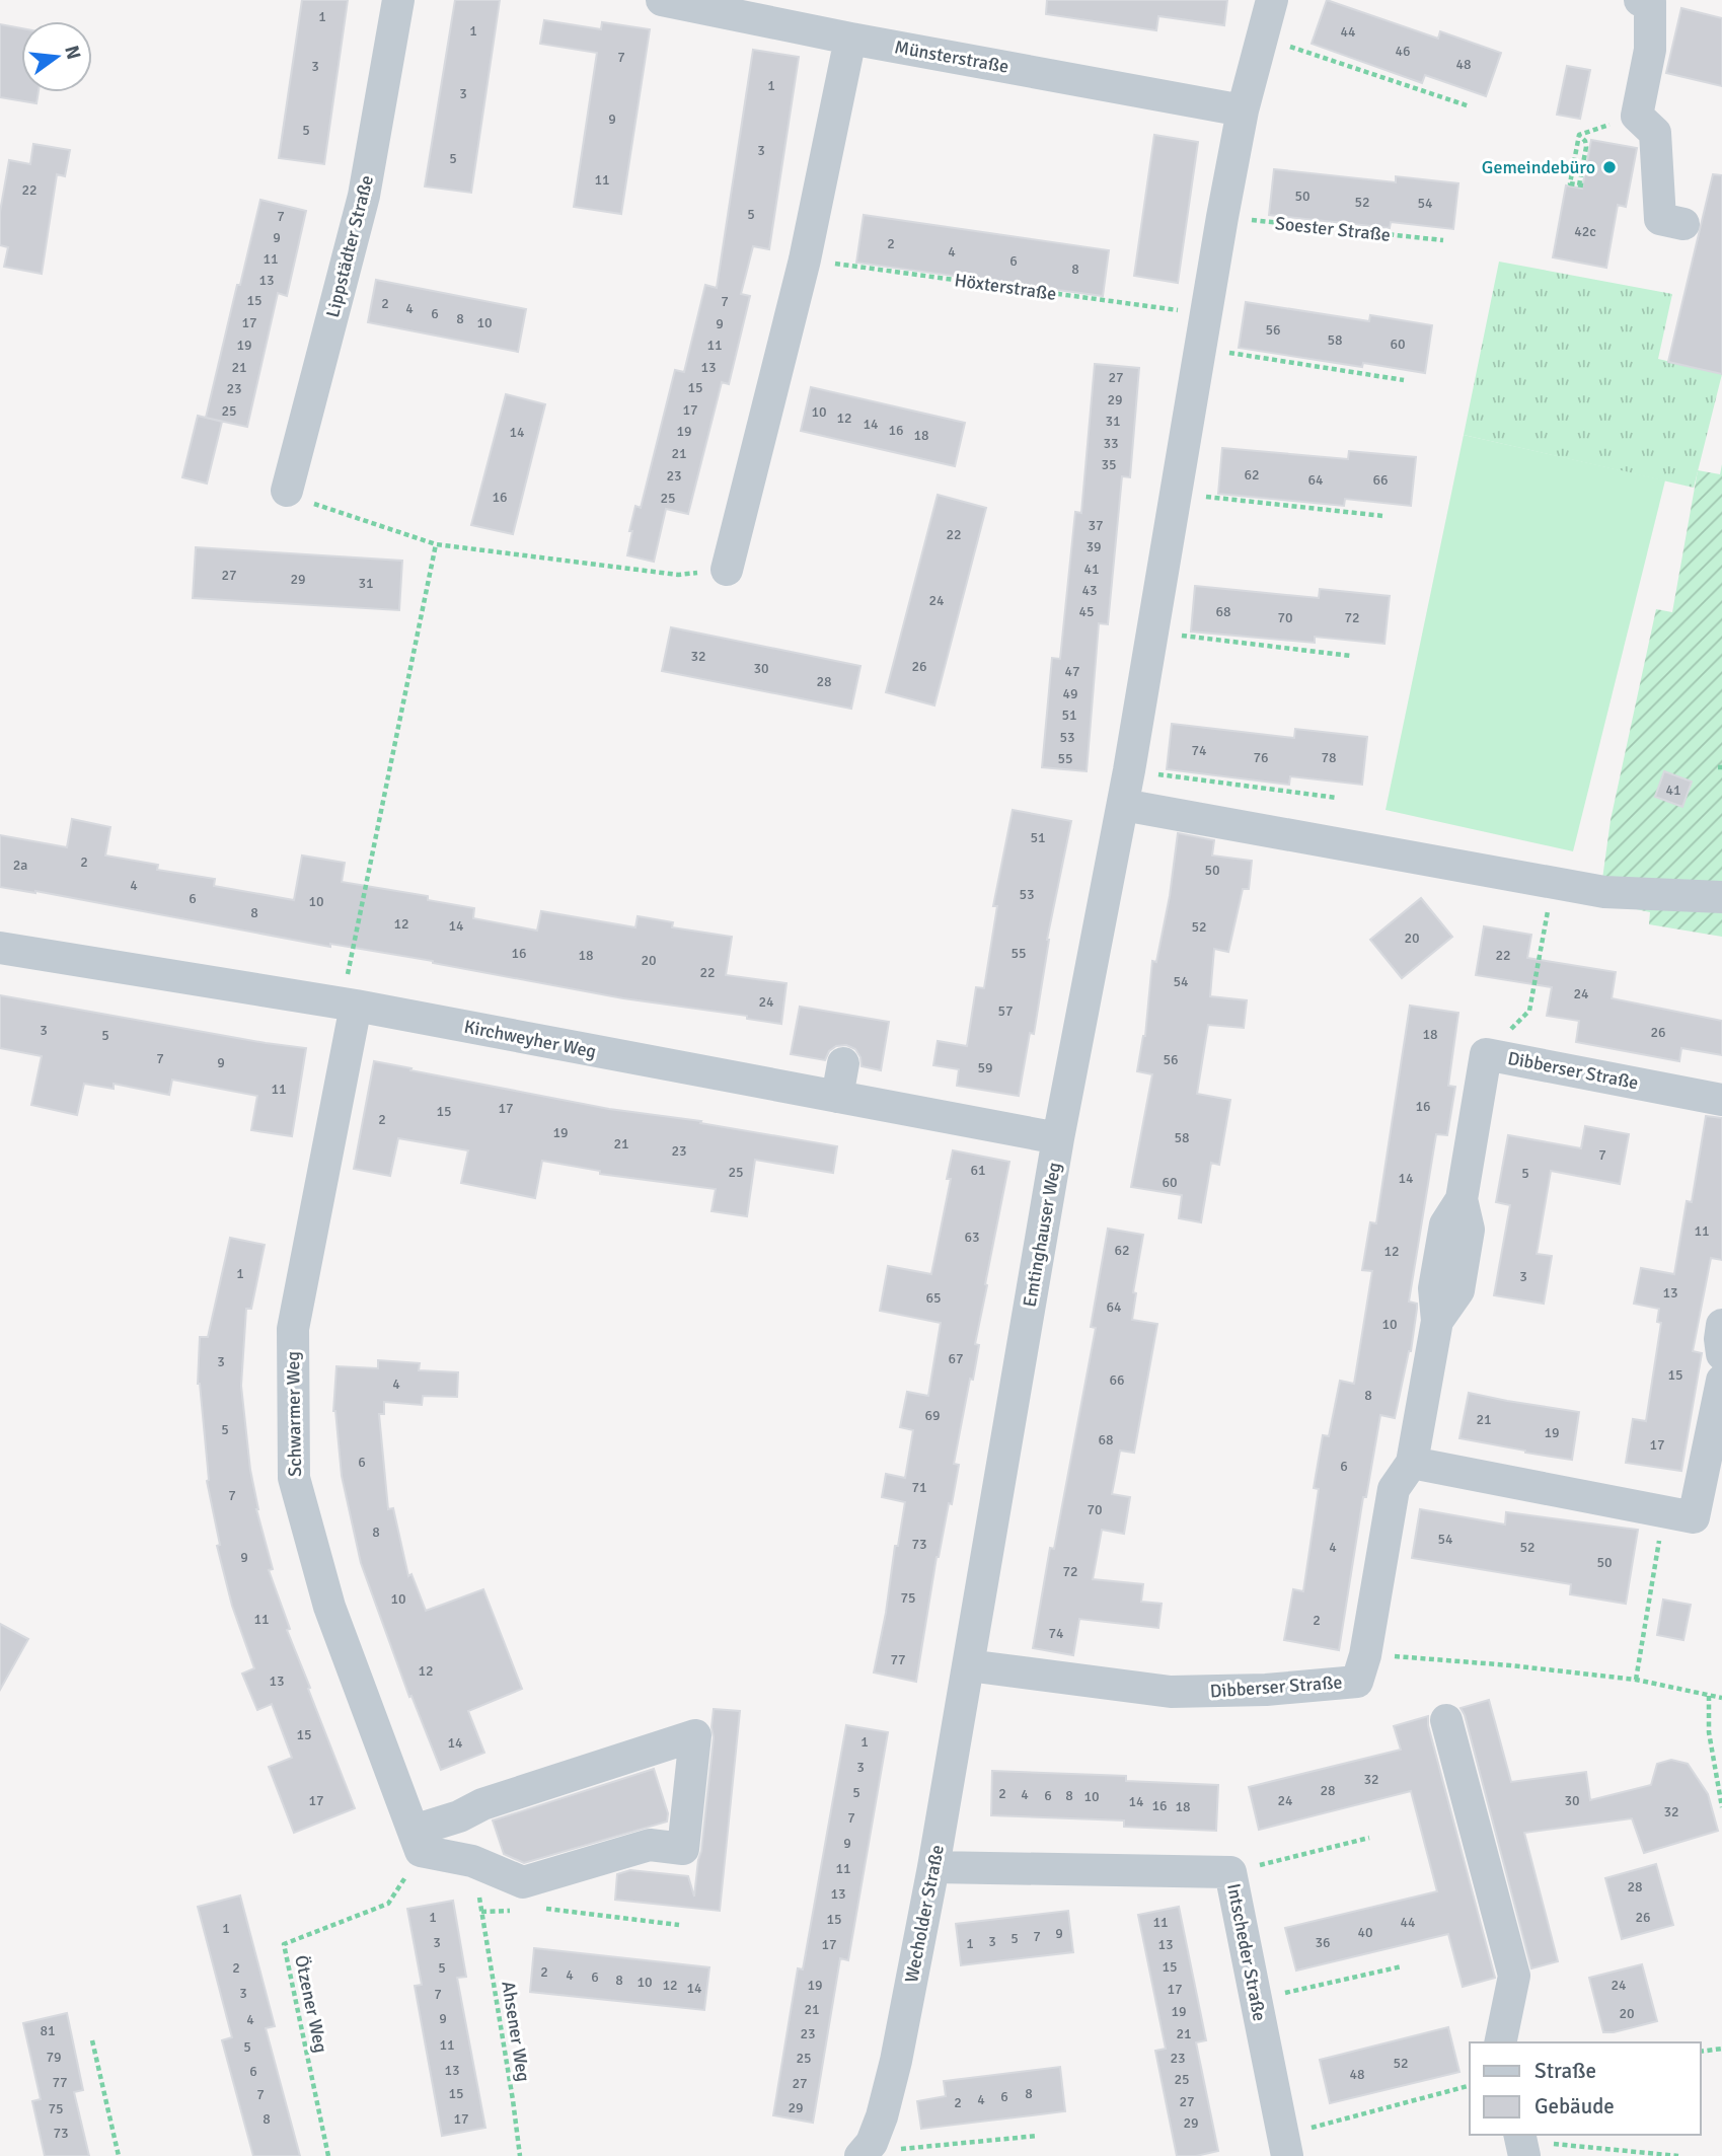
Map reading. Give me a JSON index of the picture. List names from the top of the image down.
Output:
{
  "streets": {
    "street": [
      "Münsterstraße",
      "Lippstädter Straße",
      "Kirchweyher Weg",
      "Dibberser Straße",
      "Emtinghauser Weg",
      "Schwarmer Weg",
      "Wecholder Straße",
      "Intscheder Straße"
    ],
    "path": [
      "Soester Straße",
      "Höxterstraße",
      "Ötzener Weg",
      "Ahsener Weg"
    ]
  },
  "crossings": [
    ["Kirchweyher Weg", "Emtinghauser Weg"],
    ["Kirchweyher Weg", "Schwarmer Weg"],
    ["Dibberser Straße", "Emtinghauser Weg"],
    ["Dibberser Straße", "Wecholder Straße"],
    ["Emtinghauser Weg", "Wecholder Straße"],
    ["Schwarmer Weg", "Ötzener Weg"],
    ["Wecholder Straße", "Intscheder Straße"]
  ],
  "places": ["Gemeindebüro"],
  "house_numbers": [
    "1",
    "1",
    "44",
    "46",
    "7",
    "48",
    "3",
    "1",
    "3",
    "9",
    "5",
    "3",
    "5",
    "11",
    "22",
    "50",
    "52",
    "54",
    "5",
    "7",
    "42c",
    "9",
    "2",
    "4",
    "11",
    "6",
    "8",
    "13",
    "15",
    "7",
    "2",
    "4",
    "6",
    "8",
    "17",
    "10",
    "9",
    "56",
    "58",
    "60",
    "19",
    "11",
    "21",
    "13",
    "27",
    "15",
    "23",
    "29",
    "17",
    "25",
    "10",
    "12",
    "31",
    "14",
    "16",
    "19",
    "14",
    "18",
    "33",
    "21",
    "35",
    "62",
    "23",
    "64",
    "66",
    "16",
    "25",
    "37",
    "22",
    "39",
    "41",
    "27",
    "29",
    "31",
    "43",
    "24",
    "45",
    "68",
    "70",
    "72",
    "32",
    "26",
    "30",
    "47",
    "28",
    "49",
    "51",
    "53",
    "74",
    "76",
    "78",
    "55",
    "41",
    "51",
    "2",
    "2a",
    "50",
    "4",
    "53",
    "6",
    "10",
    "8",
    "12",
    "14",
    "52",
    "20",
    "16",
    "55",
    "18",
    "22",
    "20",
    "22",
    "54",
    "24",
    "24",
    "57",
    "3",
    "26",
    "18",
    "5",
    "7",
    "56",
    "9",
    "59",
    "11",
    "16",
    "17",
    "15",
    "2",
    "19",
    "58",
    "21",
    "23",
    "7",
    "61",
    "25",
    "5",
    "14",
    "60",
    "11",
    "63",
    "62",
    "12",
    "1",
    "3",
    "13",
    "65",
    "64",
    "10",
    "67",
    "3",
    "15",
    "66",
    "4",
    "8",
    "69",
    "21",
    "5",
    "19",
    "68",
    "17",
    "6",
    "6",
    "71",
    "7",
    "70",
    "8",
    "54",
    "73",
    "4",
    "52",
    "9",
    "50",
    "72",
    "75",
    "10",
    "11",
    "2",
    "74",
    "77",
    "12",
    "13",
    "15",
    "1",
    "14",
    "3",
    "32",
    "28",
    "5",
    "2",
    "4",
    "6",
    "8",
    "10",
    "17",
    "24",
    "30",
    "14",
    "16",
    "18",
    "32",
    "7",
    "9",
    "11",
    "28",
    "13",
    "1",
    "26",
    "15",
    "11",
    "44",
    "1",
    "40",
    "9",
    "7",
    "5",
    "3",
    "3",
    "36",
    "1",
    "17",
    "13",
    "15",
    "2",
    "5",
    "2",
    "4",
    "6",
    "8",
    "10",
    "12",
    "19",
    "24",
    "14",
    "17",
    "3",
    "7",
    "21",
    "19",
    "20",
    "9",
    "4",
    "81",
    "23",
    "21",
    "11",
    "5",
    "79",
    "25",
    "23",
    "52",
    "13",
    "6",
    "48",
    "25",
    "77",
    "27",
    "15",
    "8",
    "7",
    "6",
    "4",
    "27",
    "2",
    "29",
    "75",
    "8",
    "17",
    "29",
    "73"
  ],
  "legend": ["Straße", "Gebäude"],
  "north": "right"
}
